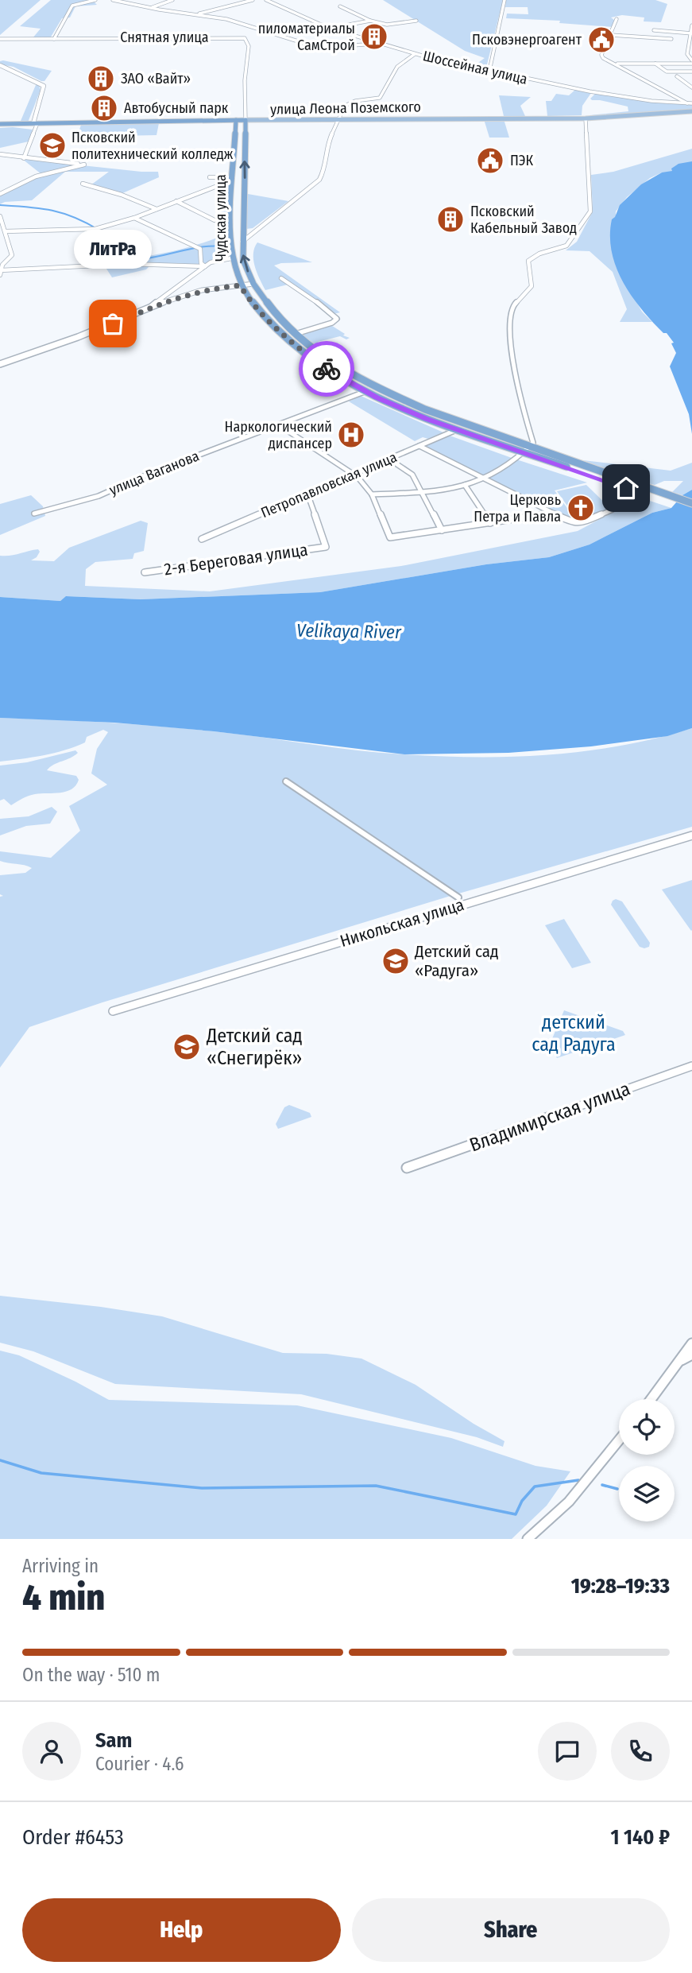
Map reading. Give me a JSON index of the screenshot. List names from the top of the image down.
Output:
{
  "streets": {
    "highway": ["улица Леона Поземского", "Чудская улица"],
    "street": [
      "Снятная улица",
      "Шоссейная улица",
      "улица Ваганова",
      "Петропавловская улица",
      "2-я Береговая улица",
      "Никольская улица",
      "Владимирская улица"
    ]
  },
  "crossings": [
    ["Снятная улица", "улица Леона Поземского"],
    ["Снятная улица", "Чудская улица"],
    ["улица Леона Поземского", "Чудская улица"],
    ["Чудская улица", "улица Ваганова"],
    ["Чудская улица", "Петропавловская улица"],
    ["Петропавловская улица", "2-я Береговая улица"]
  ],
  "water": ["Velikaya River"],
  "parks": ["детский сад Радуга"],
  "places": {
    "building": [
      "пиломатериалы СамСтрой",
      "ЗАО «Вайт»",
      "Автобусный парк",
      "Псковский Кабельный Завод"
    ],
    "public building": ["Псковэнергоагент", "ПЭК"],
    "school or university": ["Псковский политехнический колледж", "Детский сад «Радуга»", "Детский сад «Снегирёк»"],
    "other": ["ЛитРа"],
    "hospital": ["Наркологический диспансер"],
    "church": ["Церковь Петра и Павла"]
  },
  "page": {
    "bubble": "ЛитРа",
    "heading": ["4 min", "Arriving in", "19:28–19:33"],
    "panel": [
      "Sam",
      "Courier · 4.6",
      "Order #6453",
      "1 140 ₽"
    ],
    "bar": "On the way · 510 m",
    "buttons": ["Help", "Share"]
  }
}
